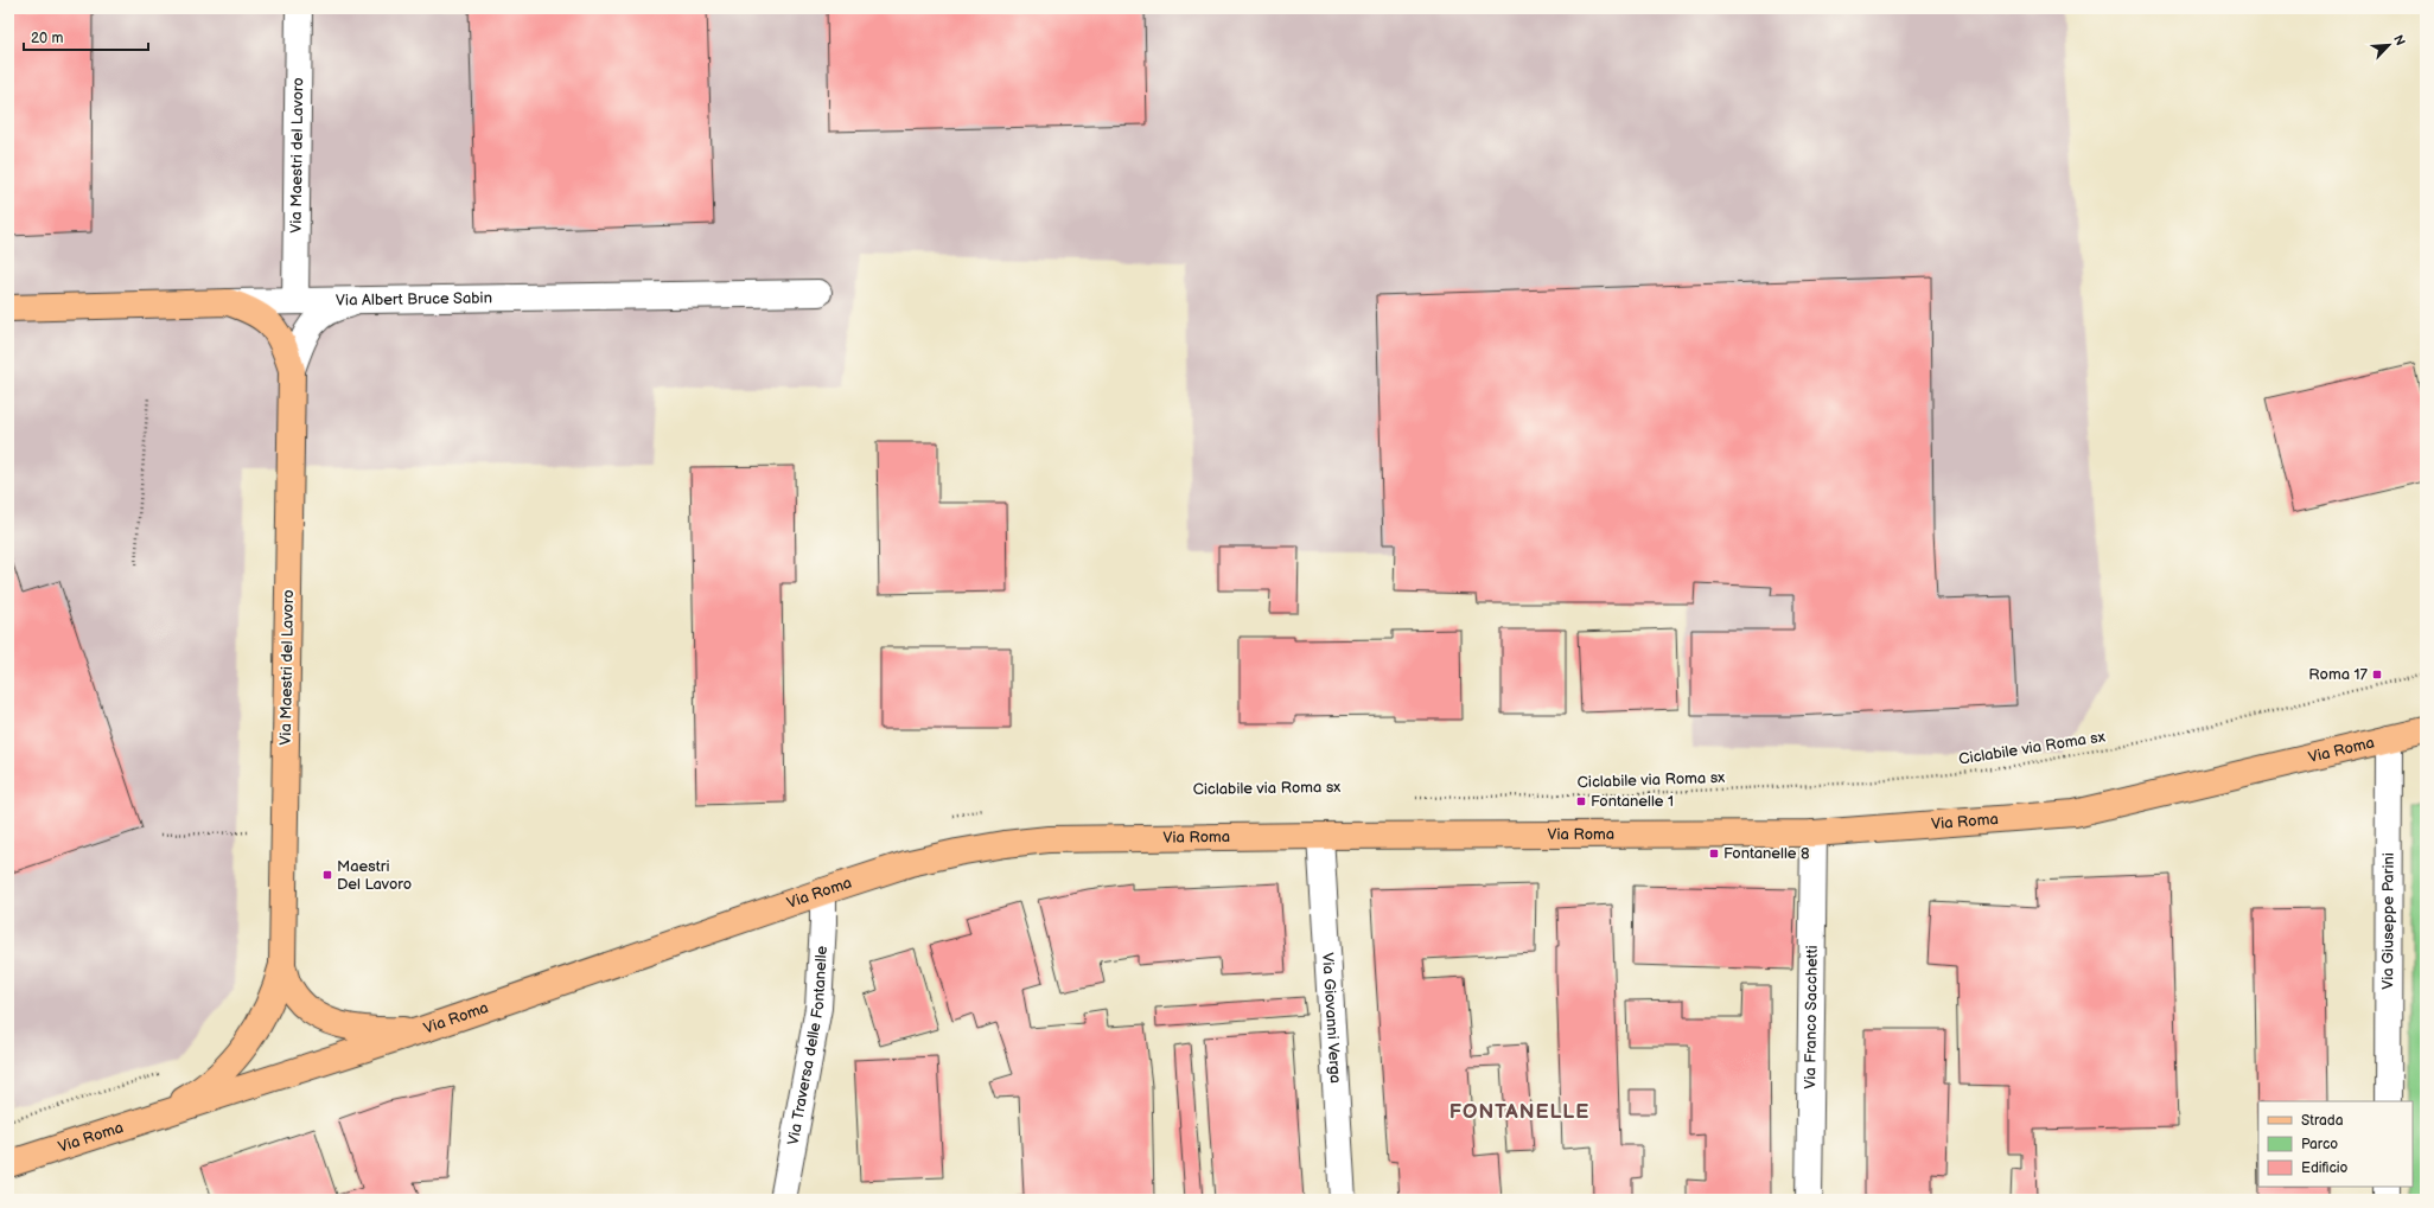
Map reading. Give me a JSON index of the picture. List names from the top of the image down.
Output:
{
  "streets": {
    "main road": ["Via Maestri del Lavoro", "Via Albert Bruce Sabin", "Via Roma"],
    "street": [
      "Via Giuseppe Parini",
      "Via Giovanni Verga",
      "Via Franco Sacchetti",
      "Via Traversa delle Fontanelle"
    ],
    "path": ["Ciclabile via Roma sx"]
  },
  "crossings": [
    ["Via Maestri del Lavoro", "Via Albert Bruce Sabin"],
    ["Via Maestri del Lavoro", "Via Roma"],
    ["Via Roma", "Via Giuseppe Parini"],
    ["Via Roma", "Via Giovanni Verga"],
    ["Via Roma", "Via Franco Sacchetti"],
    ["Via Roma", "Via Traversa delle Fontanelle"]
  ],
  "districts": ["FONTANELLE"],
  "places": {
    "transit": [
      "Roma 17",
      "Fontanelle 1",
      "Fontanelle 8",
      "Maestri Del Lavoro"
    ]
  },
  "legend": ["Strada", "Parco", "Edificio"],
  "scale_bar": "20 m",
  "north": "top right"
}
